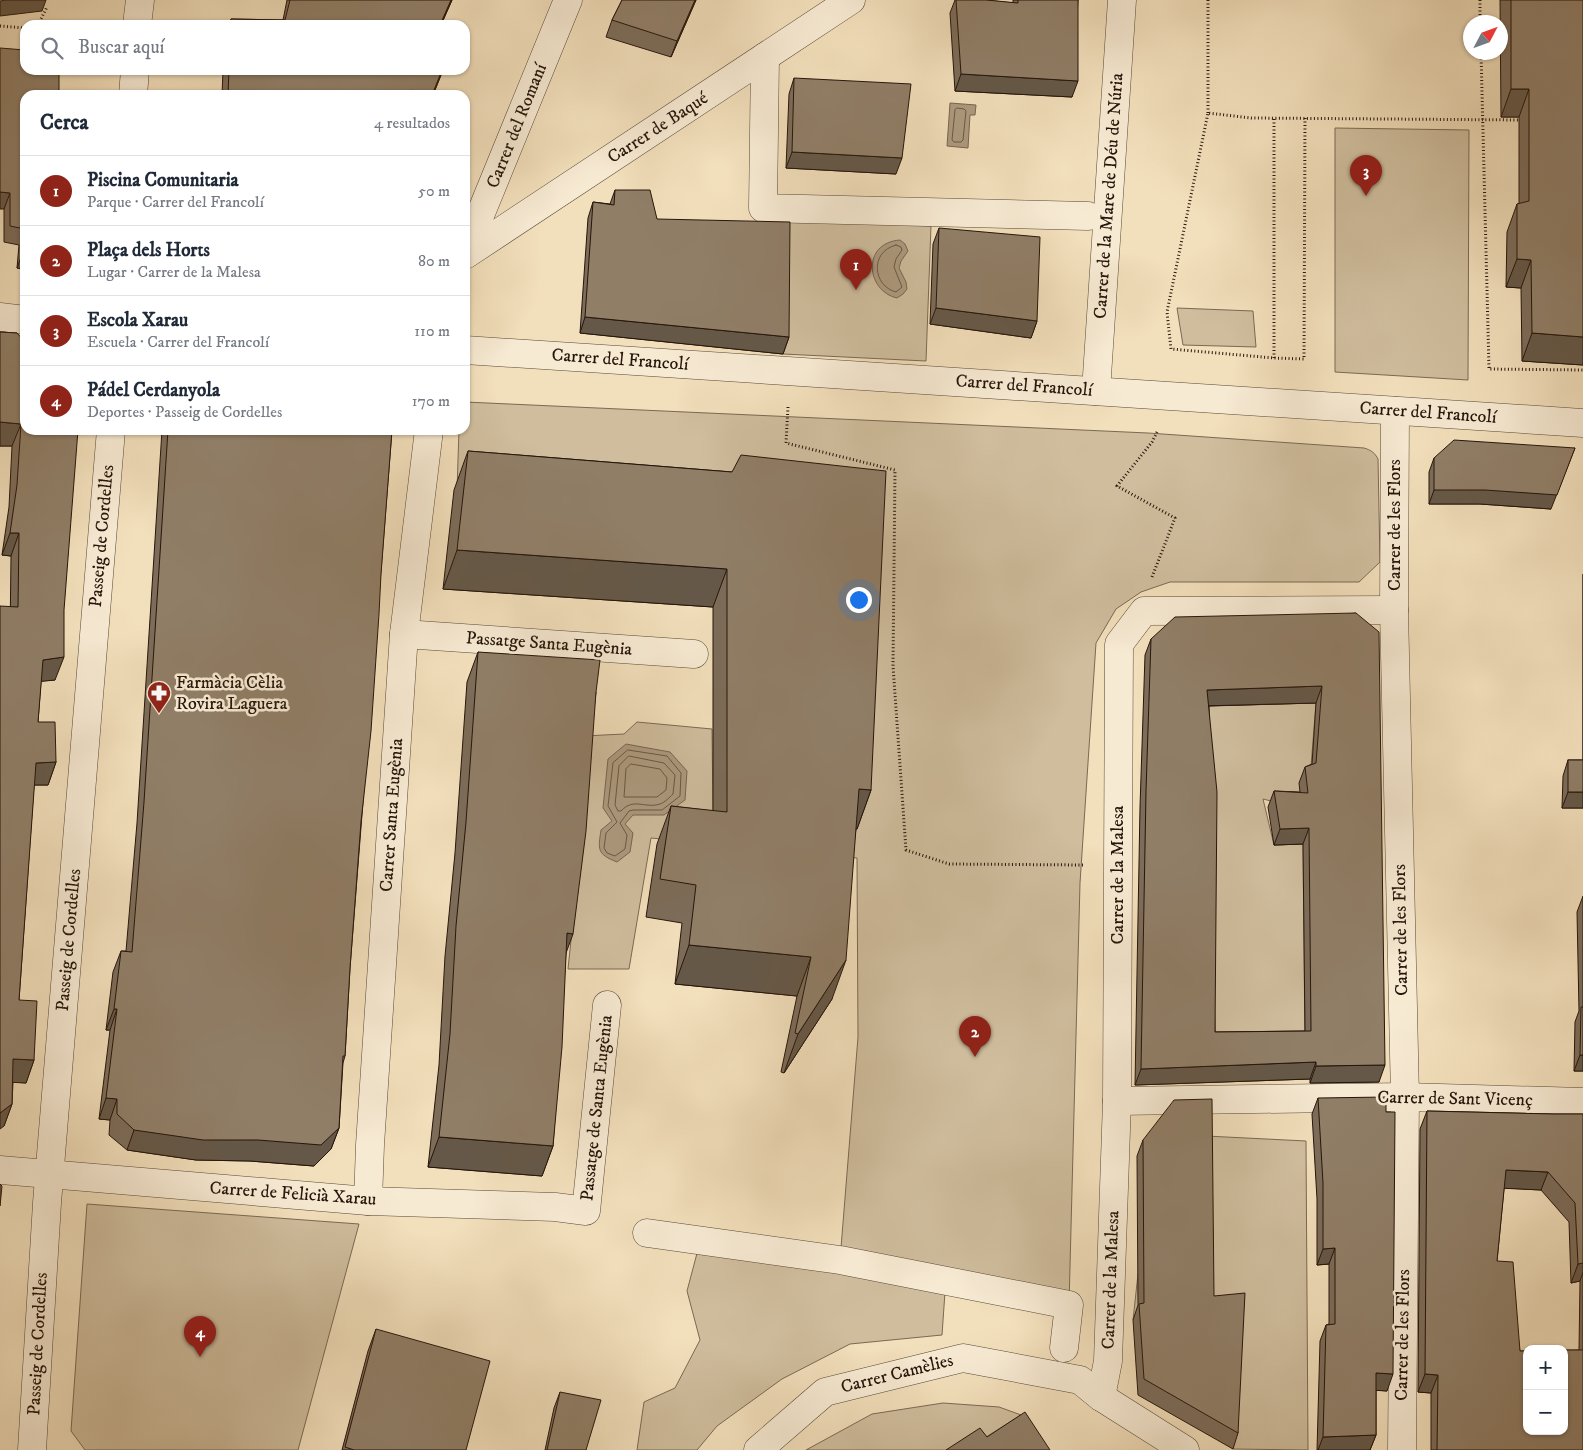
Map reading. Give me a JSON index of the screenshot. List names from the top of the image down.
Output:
{
  "streets": {
    "street": [
      "Carrer del Romaní",
      "Carrer de Baqué",
      "Carrer de la Mare de Déu de Núria",
      "Carrer del Francolí",
      "Carrer de les Flors",
      "Passeig de Cordelles",
      "Passatge Santa Eugènia",
      "Carrer Santa Eugènia",
      "Carrer de la Malesa",
      "Carrer de Sant Vicenç",
      "Passatge de Santa Eugènia",
      "Carrer de Felicià Xarau",
      "Carrer Camèlies"
    ]
  },
  "crossings": [
    ["Carrer de la Mare de Déu de Núria", "Carrer del Francolí"],
    ["Carrer del Francolí", "Carrer de les Flors"],
    ["Carrer de les Flors", "Carrer de la Malesa"],
    ["Carrer de les Flors", "Carrer de Sant Vicenç"],
    ["Passeig de Cordelles", "Carrer de Felicià Xarau"],
    ["Passatge Santa Eugènia", "Carrer Santa Eugènia"],
    ["Carrer Santa Eugènia", "Carrer de Felicià Xarau"],
    ["Carrer de la Malesa", "Carrer de Sant Vicenç"],
    ["Carrer de la Malesa", "Carrer Camèlies"],
    ["Passatge de Santa Eugènia", "Carrer de Felicià Xarau"]
  ],
  "places": {
    "pharmacy": ["Farmàcia Cèlia Rovira Laguera"]
  },
  "north": "top right",
  "page": {
    "search": "Buscar aquí",
    "heading": ["Cerca", "4 resultados"],
    "pins": [
      "3",
      "1",
      "2",
      "4"
    ],
    "list": [
      {
        "mark": "1",
        "name": "Piscina Comunitaria",
        "note": "Parque · Carrer del Francolí",
        "value": "50 m"
      },
      {
        "mark": "2",
        "name": "Plaça dels Horts",
        "note": "Lugar · Carrer de la Malesa",
        "value": "80 m"
      },
      {
        "mark": "3",
        "name": "Escola Xarau",
        "note": "Escuela · Carrer del Francolí",
        "value": "110 m"
      },
      {
        "mark": "4",
        "name": "Pádel Cerdanyola",
        "note": "Deportes · Passeig de Cordelles",
        "value": "170 m"
      }
    ],
    "map_buttons": ["+", "−"]
  }
}
